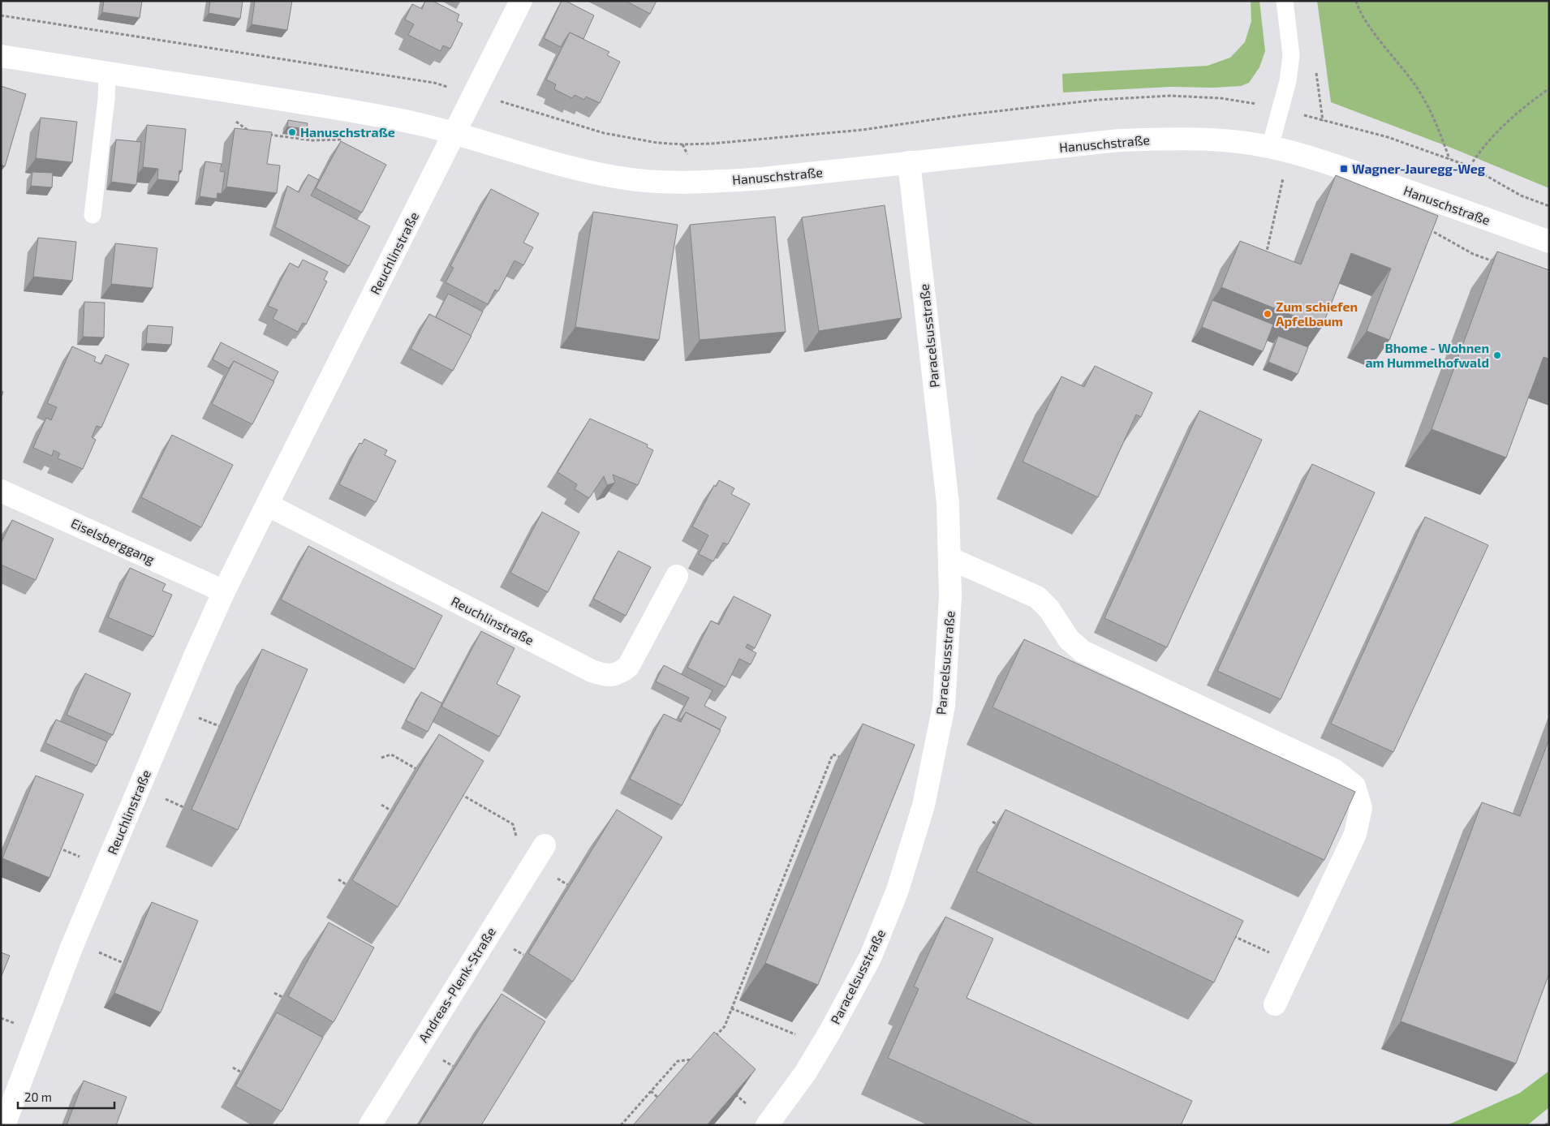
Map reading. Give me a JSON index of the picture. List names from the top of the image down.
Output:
{
  "streets": {
    "street": [
      "Hanuschstraße",
      "Reuchlinstraße",
      "Paracelsusstraße",
      "Eiselsberggang",
      "Andreas-Plenk-Straße"
    ]
  },
  "crossings": [
    ["Hanuschstraße", "Reuchlinstraße"],
    ["Hanuschstraße", "Paracelsusstraße"],
    ["Reuchlinstraße", "Eiselsberggang"]
  ],
  "places": {
    "other": ["Hanuschstraße", "Zum schiefen Apfelbaum", "Bhome - Wohnen am Hummelhofwald"],
    "transit": ["Wagner-Jauregg-Weg"]
  },
  "scale_bar": "20 m"
}
